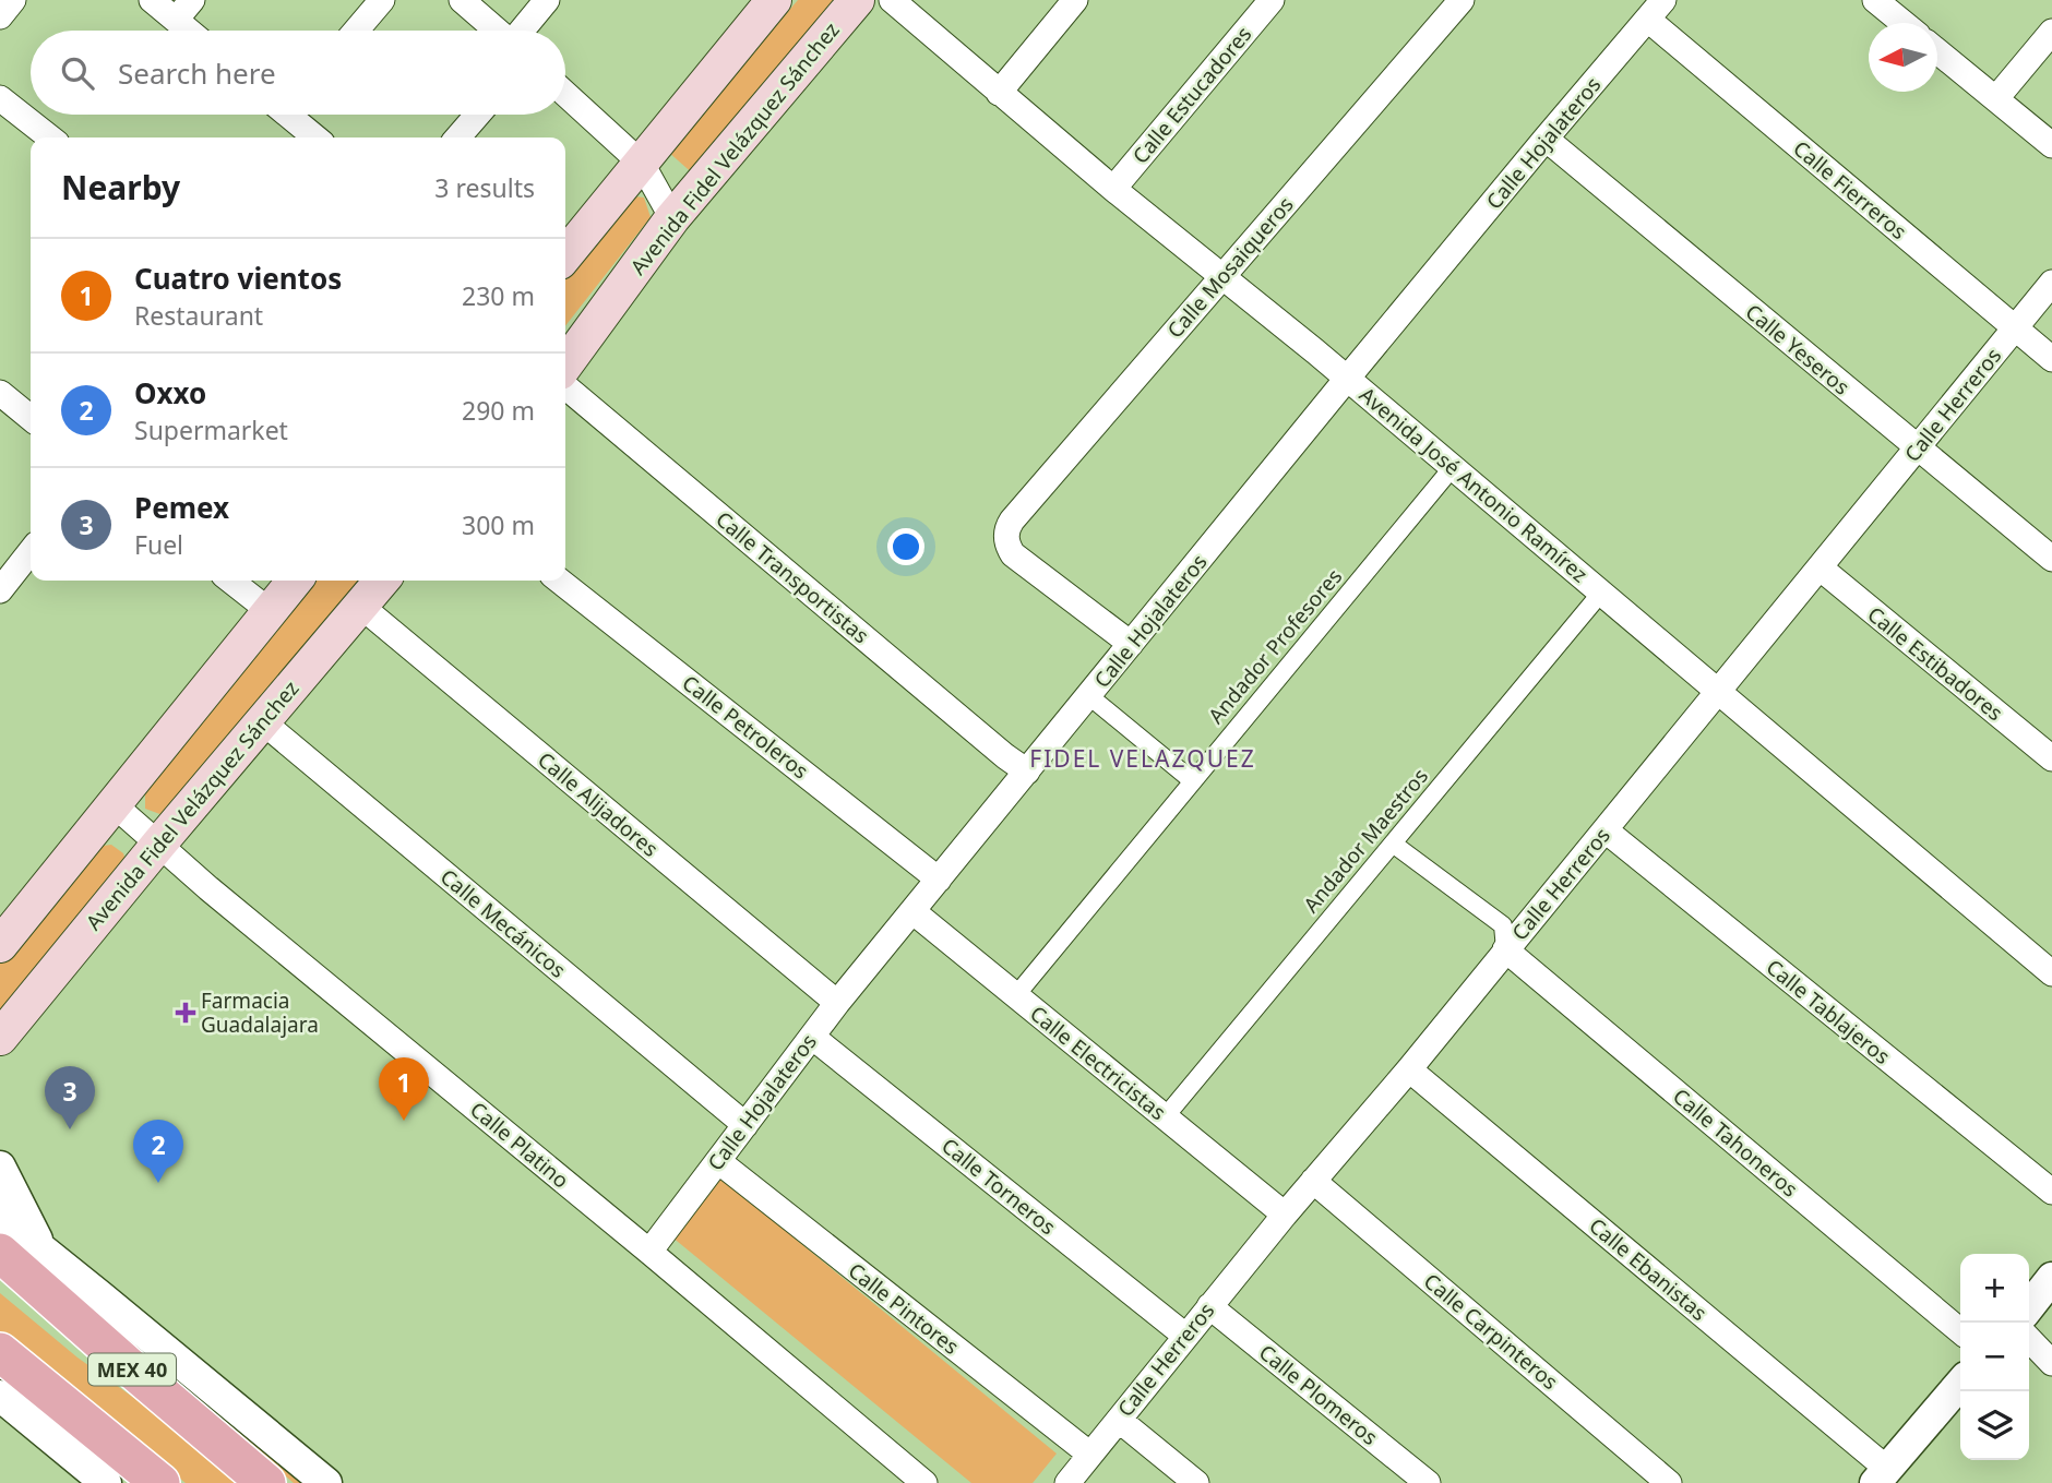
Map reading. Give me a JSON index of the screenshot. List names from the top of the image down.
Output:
{
  "streets": {
    "main road": ["Avenida Fidel Velázquez Sánchez", "MEX 40"],
    "street": [
      "Calle Estucadores",
      "Calle Hojalateros",
      "Calle Fierreros",
      "Calle Mosaiqueros",
      "Calle Yeseros",
      "Calle Herreros",
      "Avenida José Antonio Ramírez",
      "Calle Transportistas",
      "Andador Profesores",
      "Calle Estibadores",
      "Calle Petroleros",
      "Calle Alijadores",
      "Andador Maestros",
      "Calle Mecánicos",
      "Calle Tablajeros",
      "Calle Electricistas",
      "Calle Tahoneros",
      "Calle Platino",
      "Calle Torneros",
      "Calle Ebanistas",
      "Calle Pintores",
      "Calle Carpinteros",
      "Calle Plomeros"
    ]
  },
  "crossings": [
    ["Calle Estucadores", "Avenida José Antonio Ramírez"],
    ["Calle Hojalateros", "Calle Fierreros"],
    ["Calle Hojalateros", "Calle Mosaiqueros"],
    ["Calle Hojalateros", "Calle Yeseros"],
    ["Calle Hojalateros", "Avenida José Antonio Ramírez"],
    ["Calle Hojalateros", "Calle Transportistas"],
    ["Calle Hojalateros", "Calle Petroleros"],
    ["Calle Hojalateros", "Calle Alijadores"],
    ["Calle Hojalateros", "Calle Mecánicos"],
    ["Calle Hojalateros", "Calle Electricistas"],
    ["Calle Hojalateros", "Calle Platino"],
    ["Calle Hojalateros", "Calle Torneros"],
    ["Calle Hojalateros", "Calle Pintores"],
    ["Avenida Fidel Velázquez Sánchez", "Calle Alijadores"],
    ["Avenida Fidel Velázquez Sánchez", "Calle Mecánicos"],
    ["Avenida Fidel Velázquez Sánchez", "Calle Platino"],
    ["Calle Fierreros", "Calle Herreros"],
    ["Calle Mosaiqueros", "Avenida José Antonio Ramírez"],
    ["Calle Yeseros", "Calle Herreros"],
    ["Calle Herreros", "Avenida José Antonio Ramírez"],
    ["Calle Herreros", "Calle Estibadores"],
    ["Calle Herreros", "Calle Tablajeros"],
    ["Calle Herreros", "Calle Electricistas"],
    ["Calle Herreros", "Calle Tahoneros"],
    ["Calle Herreros", "Calle Torneros"],
    ["Calle Herreros", "Calle Ebanistas"],
    ["Calle Herreros", "Calle Pintores"],
    ["Calle Herreros", "Calle Carpinteros"],
    ["Calle Herreros", "Calle Plomeros"],
    ["Avenida José Antonio Ramírez", "Andador Profesores"],
    ["Avenida José Antonio Ramírez", "Andador Maestros"],
    ["Andador Profesores", "Calle Electricistas"],
    ["Andador Maestros", "Calle Electricistas"]
  ],
  "districts": ["FIDEL VELAZQUEZ"],
  "places": {
    "health": ["Farmacia Guadalajara"]
  },
  "north": "left",
  "page": {
    "search": "Search here",
    "heading": ["Nearby", "3 results"],
    "list": [
      {
        "mark": "1",
        "name": "Cuatro vientos",
        "note": "Restaurant",
        "value": "230 m"
      },
      {
        "mark": "2",
        "name": "Oxxo",
        "note": "Supermarket",
        "value": "290 m"
      },
      {
        "mark": "3",
        "name": "Pemex",
        "note": "Fuel",
        "value": "300 m"
      }
    ],
    "pins": ["1", "3", "2"],
    "map_buttons": ["+", "−"]
  }
}
